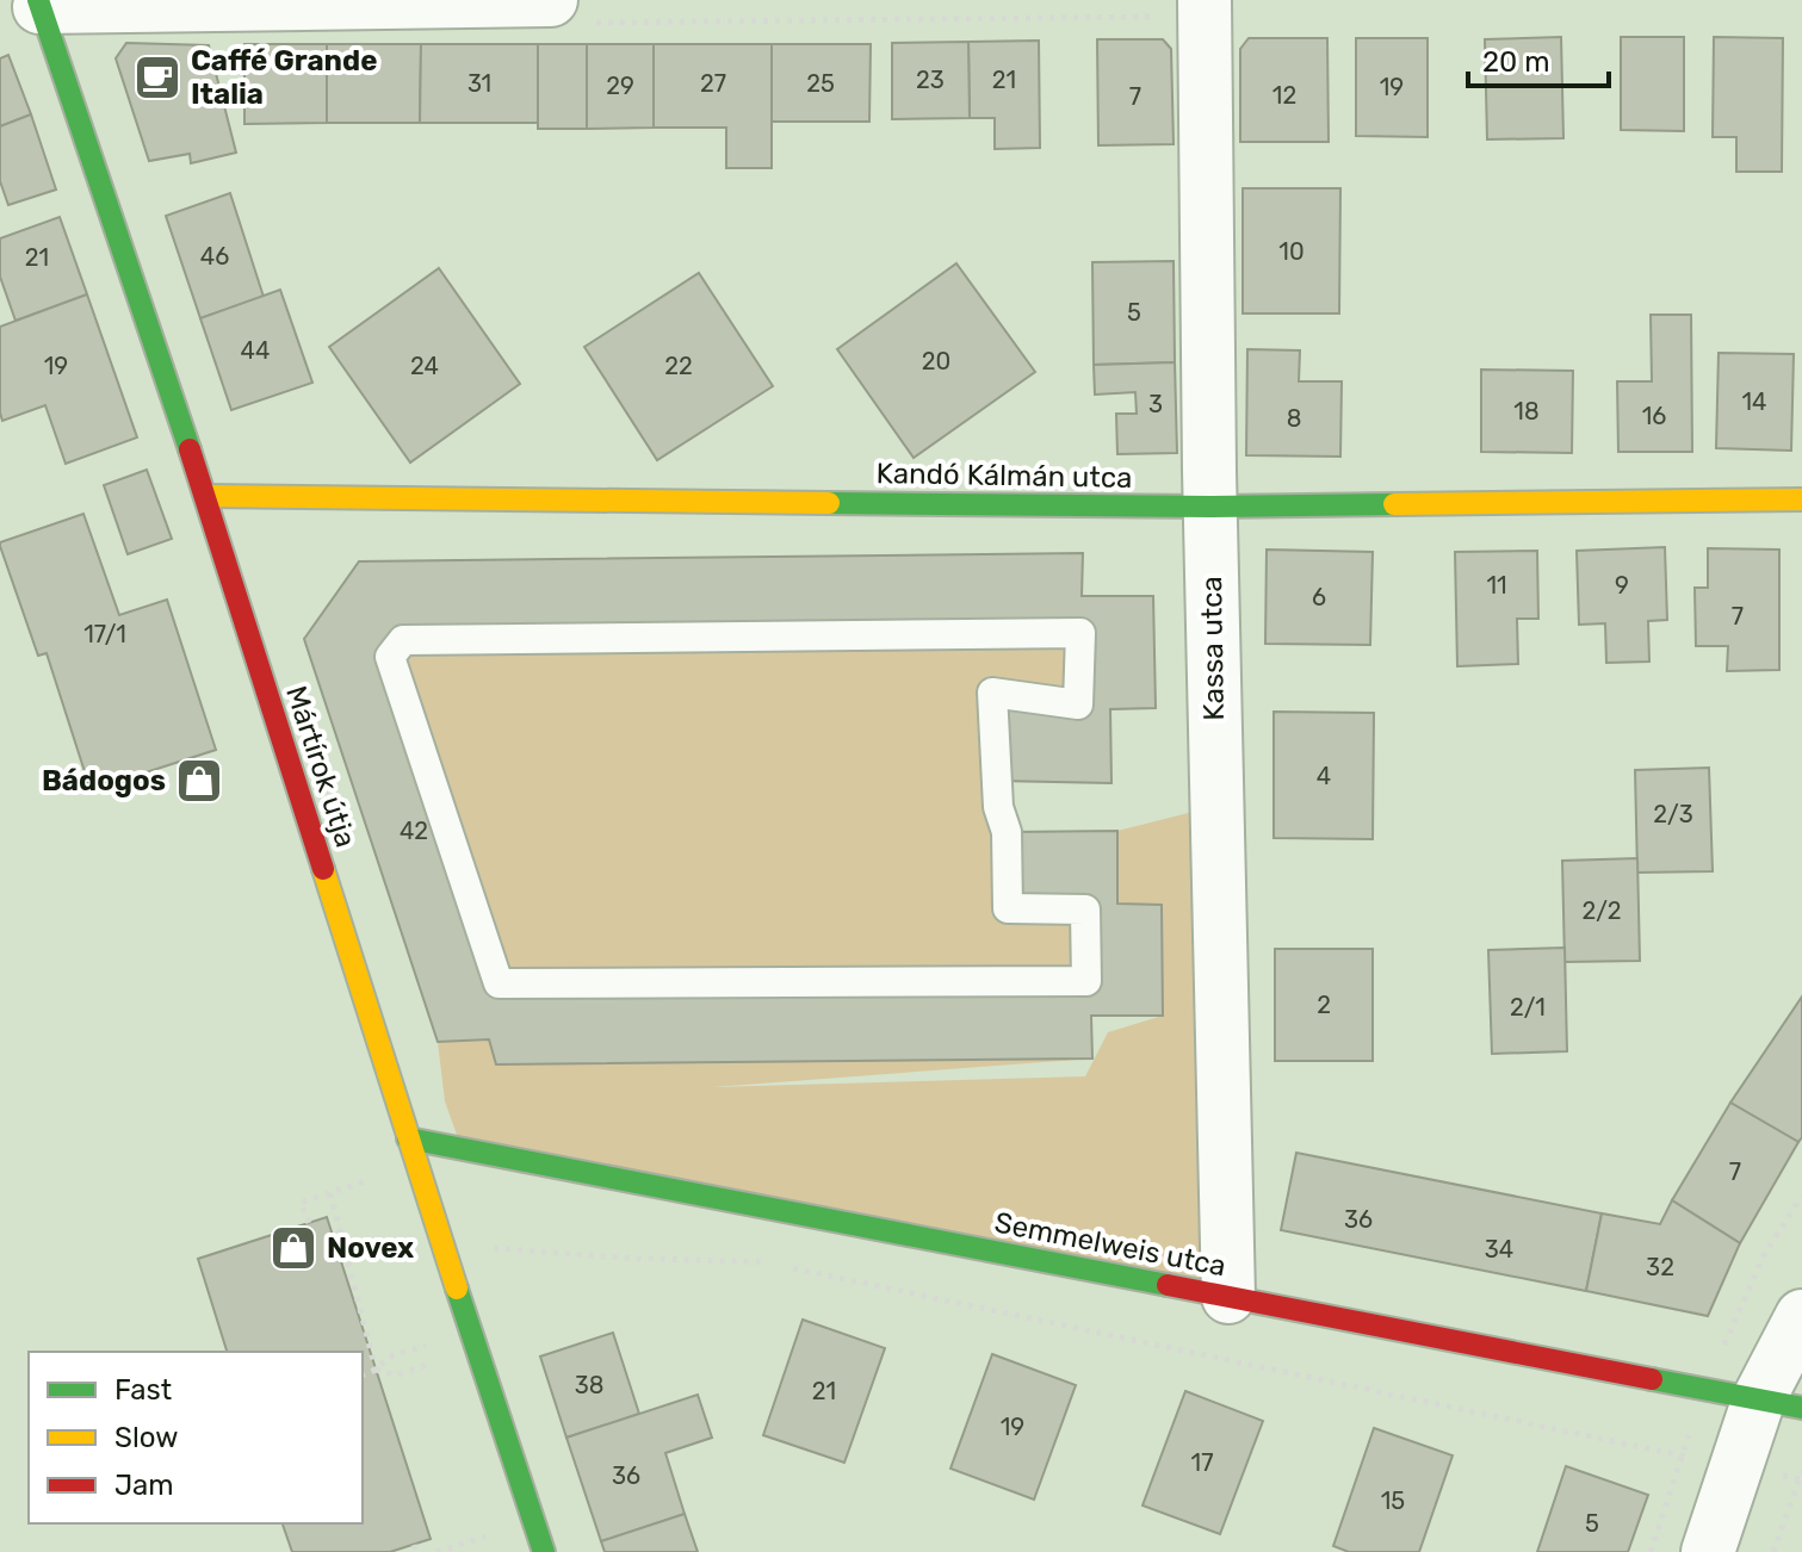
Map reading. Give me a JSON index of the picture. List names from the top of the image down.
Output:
{
  "streets": {
    "street": [
      "Kandó Kálmán utca",
      "Kassa utca",
      "Mártírok útja",
      "Semmelweis utca"
    ]
  },
  "crossings": [
    ["Kandó Kálmán utca", "Kassa utca"],
    ["Kandó Kálmán utca", "Mártírok útja"],
    ["Kassa utca", "Semmelweis utca"],
    ["Mártírok útja", "Semmelweis utca"]
  ],
  "places": {
    "cafe": ["Caffé Grande Italia"],
    "shop": ["Bádogos", "Novex"]
  },
  "house_numbers": [
    "23",
    "21",
    "31",
    "27",
    "25",
    "29",
    "19",
    "12",
    "7",
    "10",
    "46",
    "21",
    "5",
    "44",
    "20",
    "19",
    "24",
    "22",
    "14",
    "3",
    "18",
    "16",
    "8",
    "11",
    "9",
    "6",
    "7",
    "17/1",
    "4",
    "2/3",
    "42",
    "2/2",
    "2",
    "2/1",
    "7",
    "36",
    "34",
    "32",
    "38",
    "21",
    "19",
    "17",
    "36",
    "15",
    "5"
  ],
  "legend": ["Fast", "Slow", "Jam"],
  "scale_bar": "20 m"
}
